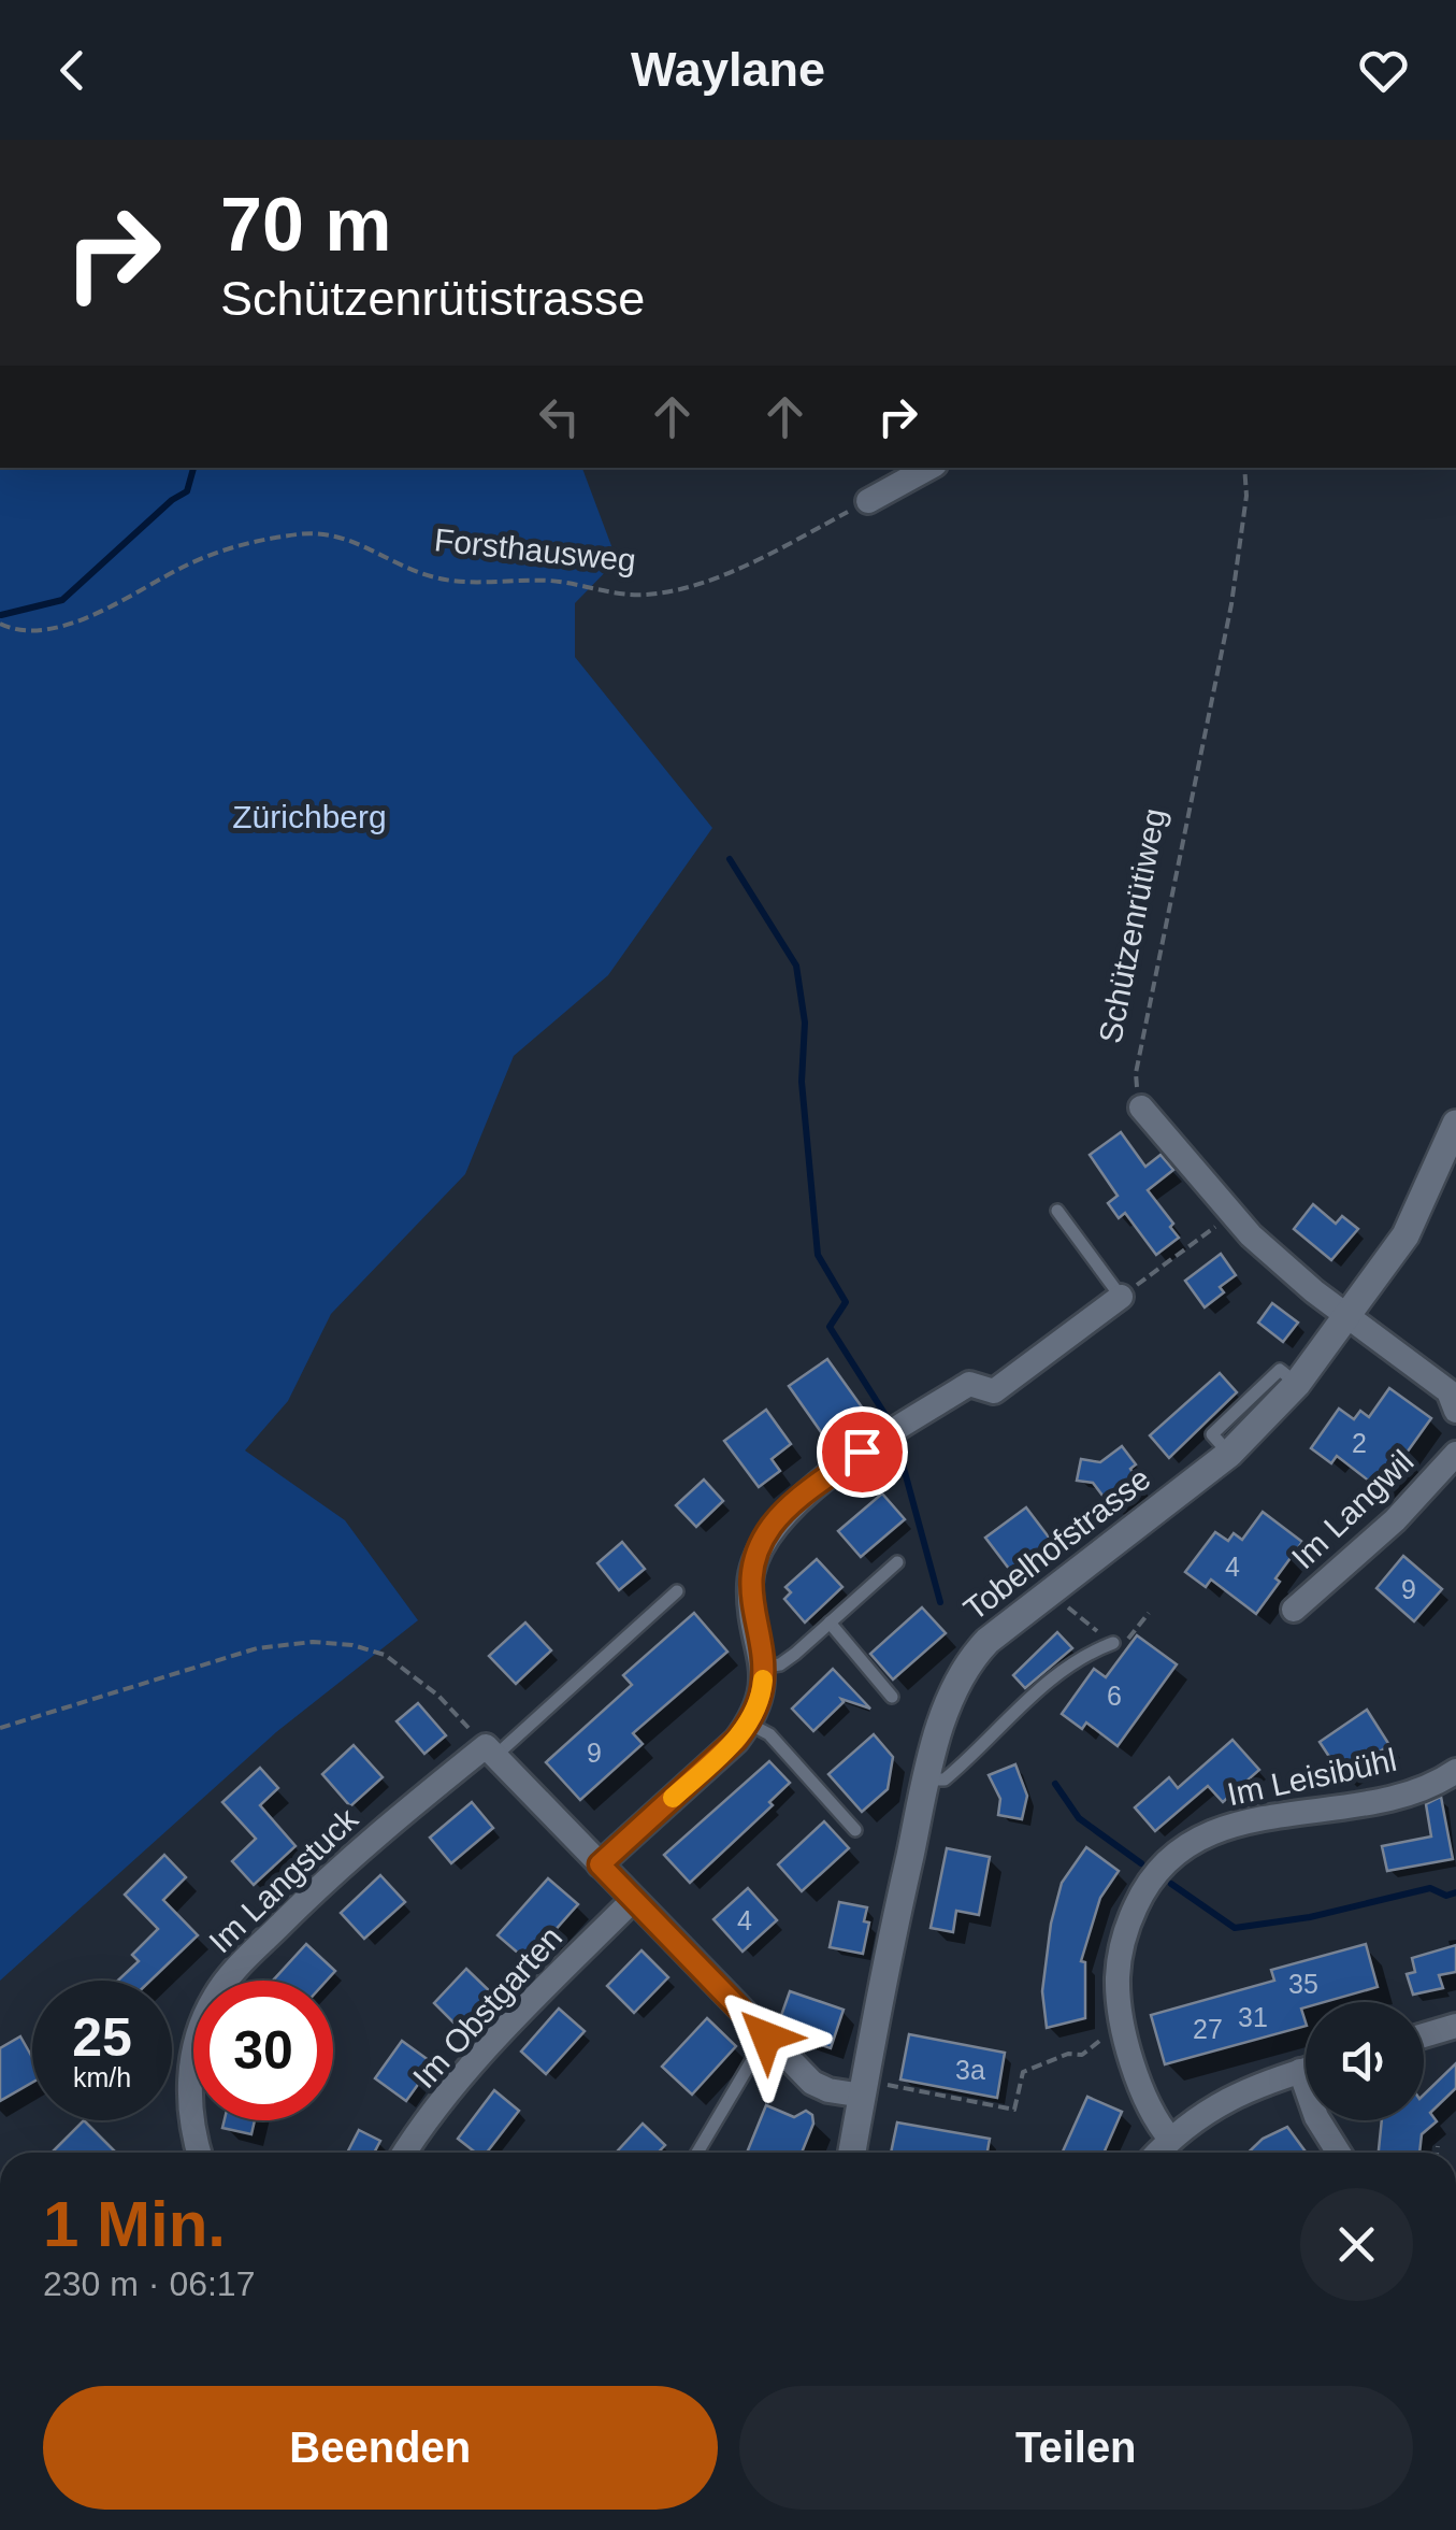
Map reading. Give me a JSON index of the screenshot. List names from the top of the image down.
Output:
{
  "streets": {
    "main road": ["Tobelhofstrasse"],
    "street": [
      "Im Langwil",
      "Im Leisibühl",
      "Im Langstuck",
      "Im Obstgarten"
    ],
    "path": ["Forsthausweg", "Schützenrütiweg"]
  },
  "parks": ["Zürichberg"],
  "house_numbers": [
    "2",
    "4",
    "9",
    "6",
    "9",
    "4",
    "35",
    "31",
    "27",
    "3a"
  ],
  "page": {
    "header": "Waylane",
    "turn": ["70 m", "Schützenrütistrasse"],
    "speed": "25 km/h",
    "limit": "30",
    "heading": ["1 Min.", "230 m · 06:17"],
    "buttons": ["Beenden", "Teilen"]
  }
}
